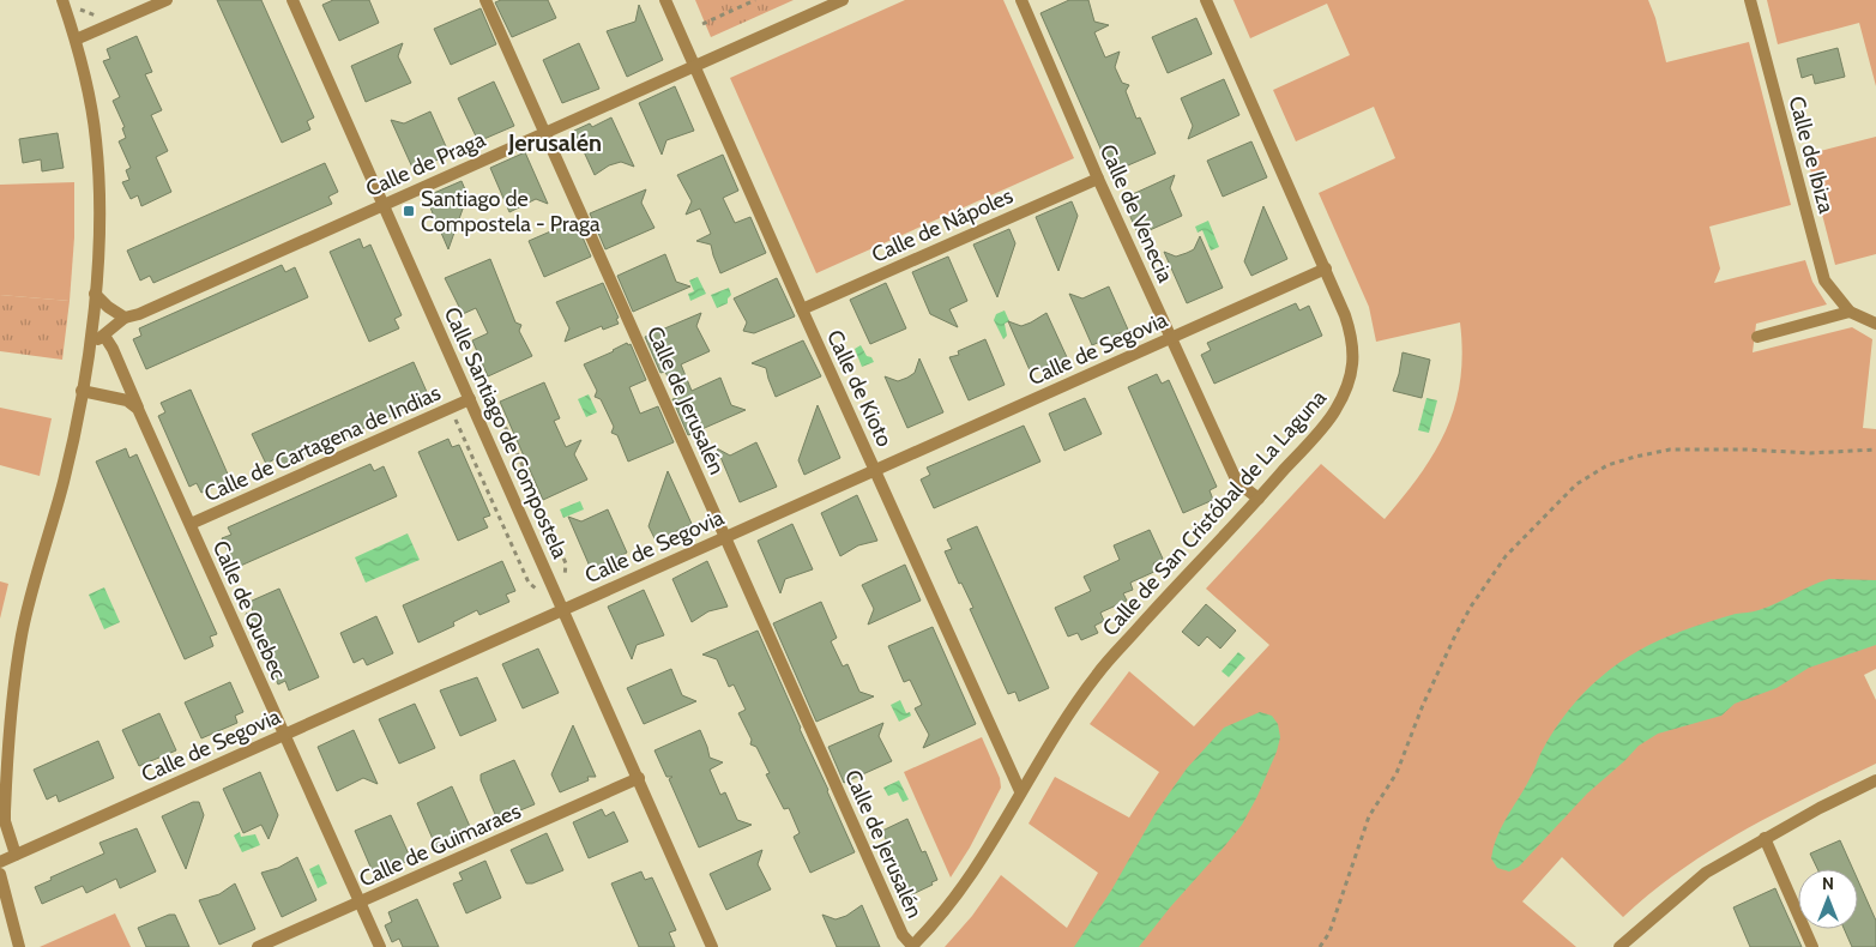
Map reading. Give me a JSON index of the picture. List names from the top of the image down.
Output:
{
  "streets": {
    "street": [
      "Calle de Ibiza",
      "Calle de Praga",
      "Calle de Venecia",
      "Calle de Nápoles",
      "Calle de Segovia",
      "Calle de Kioto",
      "Calle de Jerusalén",
      "Calle Santiago de Compostela",
      "Calle de Cartagena de Indias",
      "Calle de San Cristóbal de La Laguna",
      "Calle de Quebec",
      "Calle de Guimaraes"
    ]
  },
  "crossings": [
    ["Calle de Praga", "Calle de Kioto"],
    ["Calle de Praga", "Calle de Jerusalén"],
    ["Calle de Praga", "Calle Santiago de Compostela"],
    ["Calle de Venecia", "Calle de Nápoles"],
    ["Calle de Venecia", "Calle de Segovia"],
    ["Calle de Venecia", "Calle de San Cristóbal de La Laguna"],
    ["Calle de Nápoles", "Calle de Kioto"],
    ["Calle de Segovia", "Calle de Kioto"],
    ["Calle de Segovia", "Calle de Jerusalén"],
    ["Calle de Segovia", "Calle Santiago de Compostela"],
    ["Calle de Segovia", "Calle de San Cristóbal de La Laguna"],
    ["Calle de Segovia", "Calle de Quebec"],
    ["Calle de Kioto", "Calle de San Cristóbal de La Laguna"],
    ["Calle de Jerusalén", "Calle de San Cristóbal de La Laguna"],
    ["Calle Santiago de Compostela", "Calle de Cartagena de Indias"],
    ["Calle Santiago de Compostela", "Calle de Guimaraes"],
    ["Calle de Cartagena de Indias", "Calle de Quebec"],
    ["Calle de Quebec", "Calle de Guimaraes"]
  ],
  "districts": ["Jerusalén"],
  "places": {
    "transit": ["Santiago de Compostela - Praga"]
  },
  "north": "top"
}
